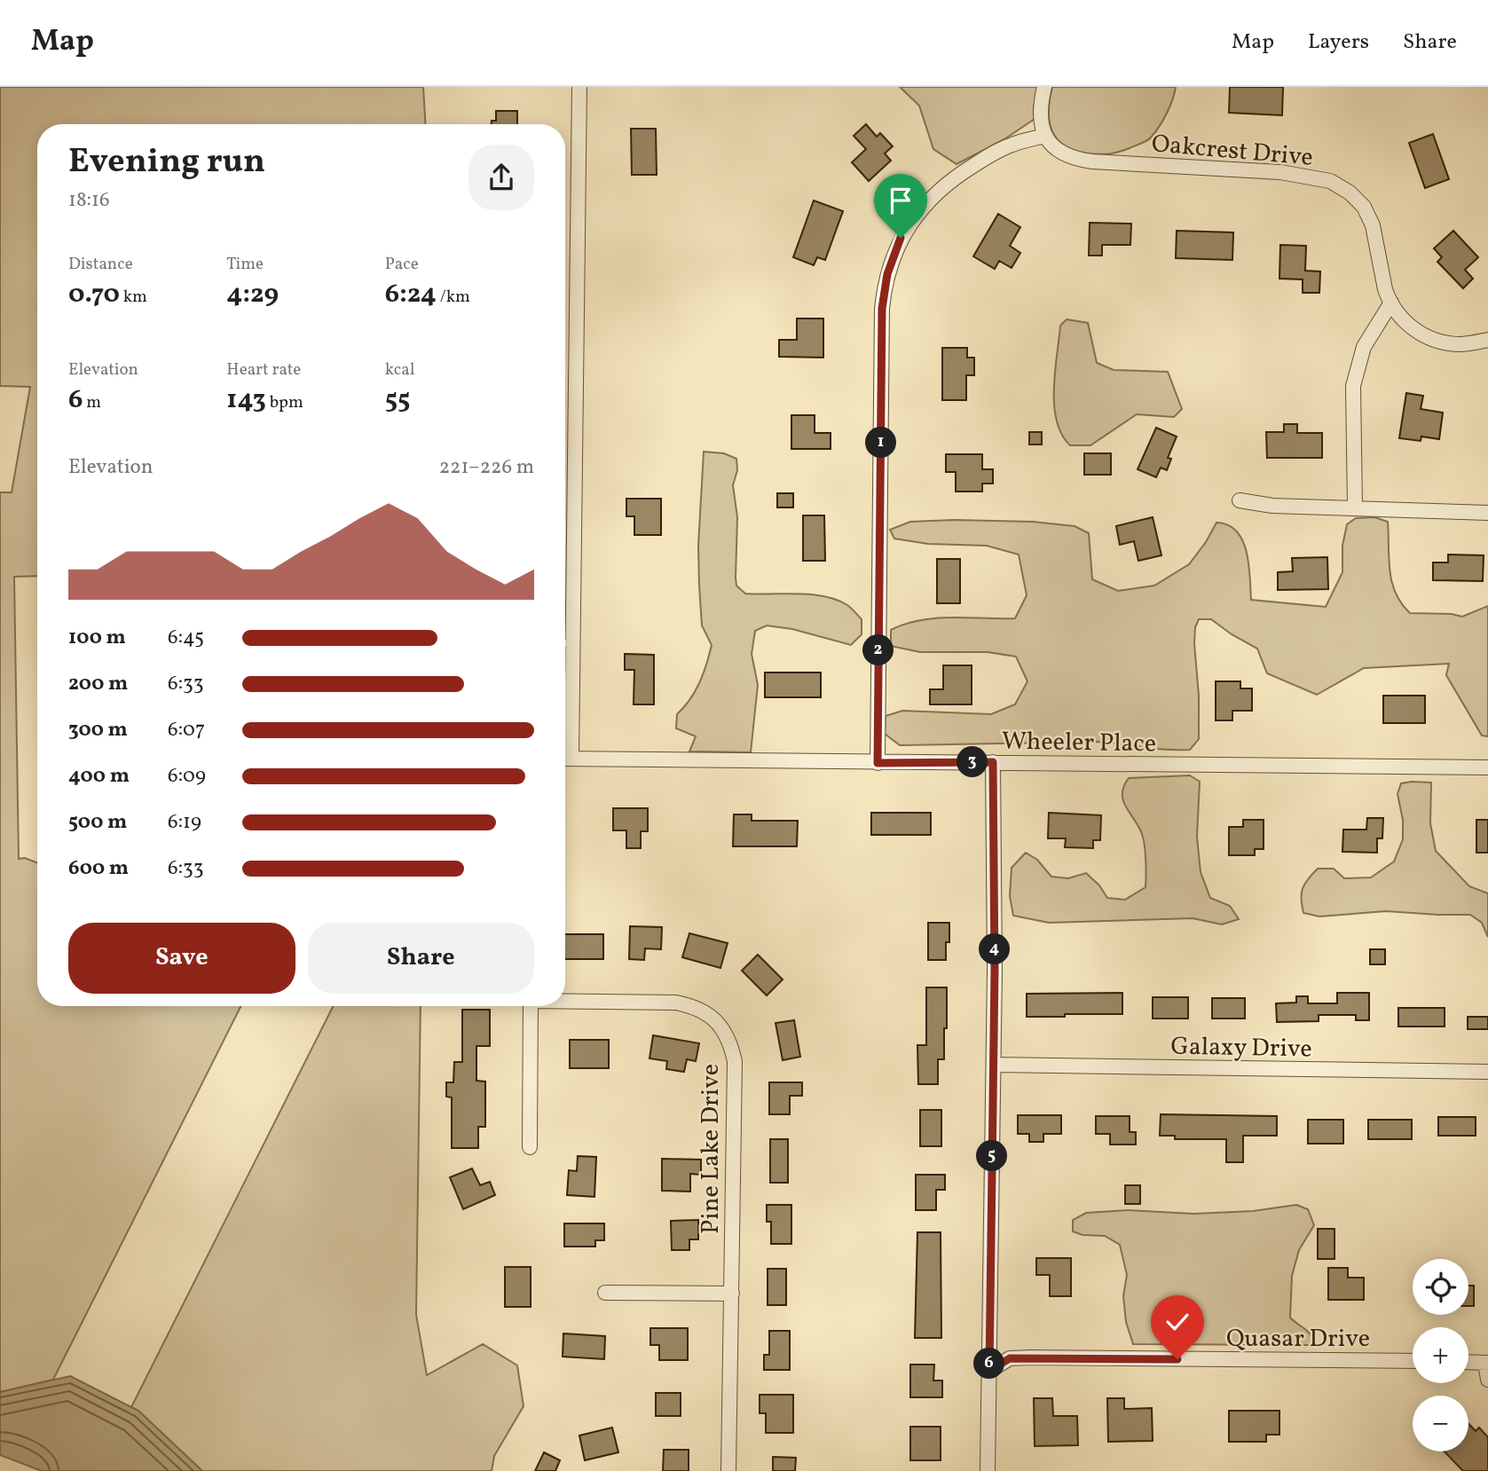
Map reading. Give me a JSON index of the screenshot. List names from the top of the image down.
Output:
{
  "streets": {
    "street": [
      "Oakcrest Drive",
      "Wheeler Place",
      "Galaxy Drive",
      "Pine Lake Drive",
      "Quasar Drive"
    ]
  },
  "page": {
    "header": "Map",
    "nav": ["Map", "Layers", "Share"],
    "heading": ["Evening run", "18:16"],
    "stats": [
      ["Distance", "0.70 km"],
      ["Time", "4:29"],
      ["Pace", "6:24 /km"],
      ["Elevation", "6 m"],
      ["Heart rate", "143 bpm"],
      ["kcal", "55"]
    ],
    "pins": [
      "1",
      "2",
      "3",
      "4",
      "5",
      "6"
    ],
    "chart": ["Elevation", "221–226 m"],
    "list": [
      {
        "name": "100 m",
        "note": "6:45"
      },
      {
        "name": "200 m",
        "note": "6:33"
      },
      {
        "name": "300 m",
        "note": "6:07"
      },
      {
        "name": "400 m",
        "note": "6:09"
      },
      {
        "name": "500 m",
        "note": "6:19"
      },
      {
        "name": "600 m",
        "note": "6:33"
      }
    ],
    "buttons": ["Save", "Share"],
    "map_buttons": ["+", "−"]
  }
}
